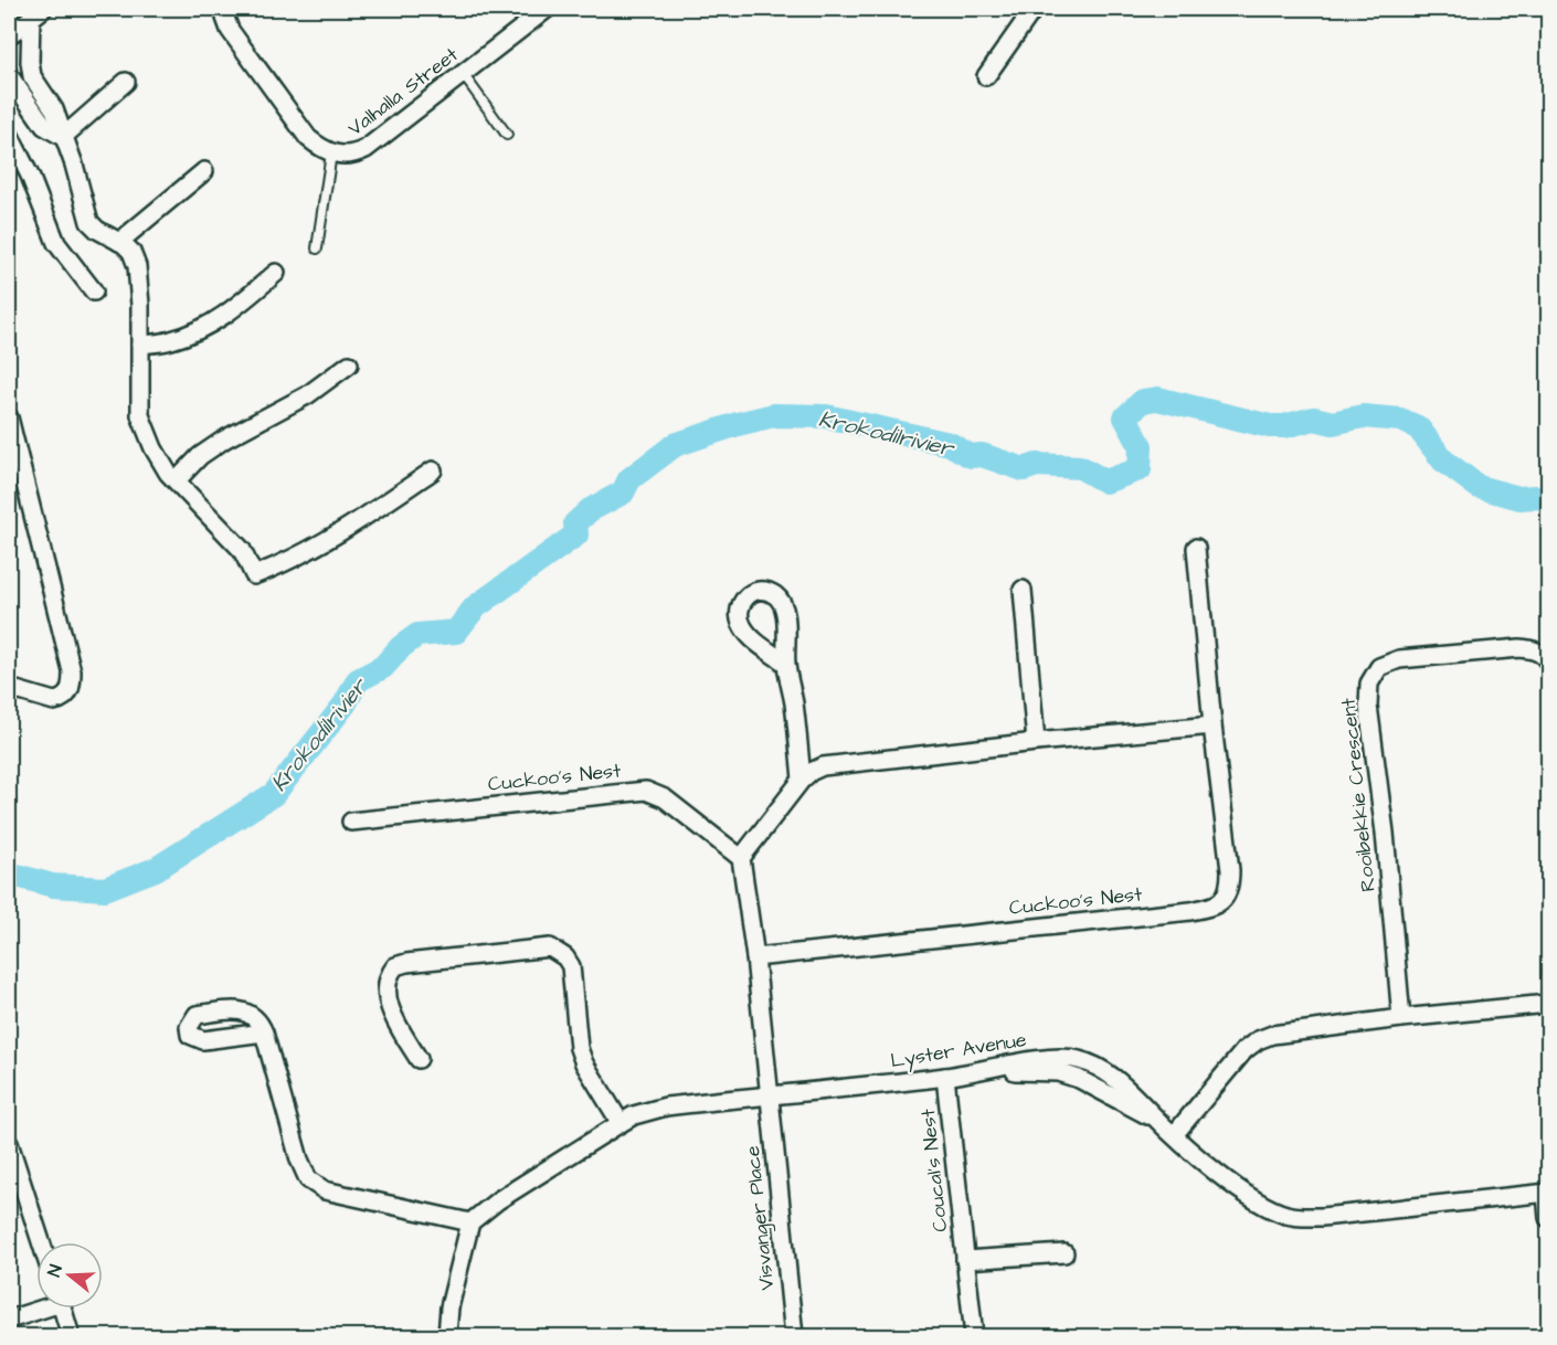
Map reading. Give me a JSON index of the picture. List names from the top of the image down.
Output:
{
  "streets": {
    "street": [
      "Valhalla Street",
      "Cuckoo's Nest",
      "Rooibekkie Crescent",
      "Lyster Avenue",
      "Coucal's Nest",
      "Visvanger Place"
    ]
  },
  "crossings": [
    ["Lyster Avenue", "Coucal's Nest"],
    ["Lyster Avenue", "Visvanger Place"]
  ],
  "water": ["Krokodilrivier"],
  "north": "left"
}
